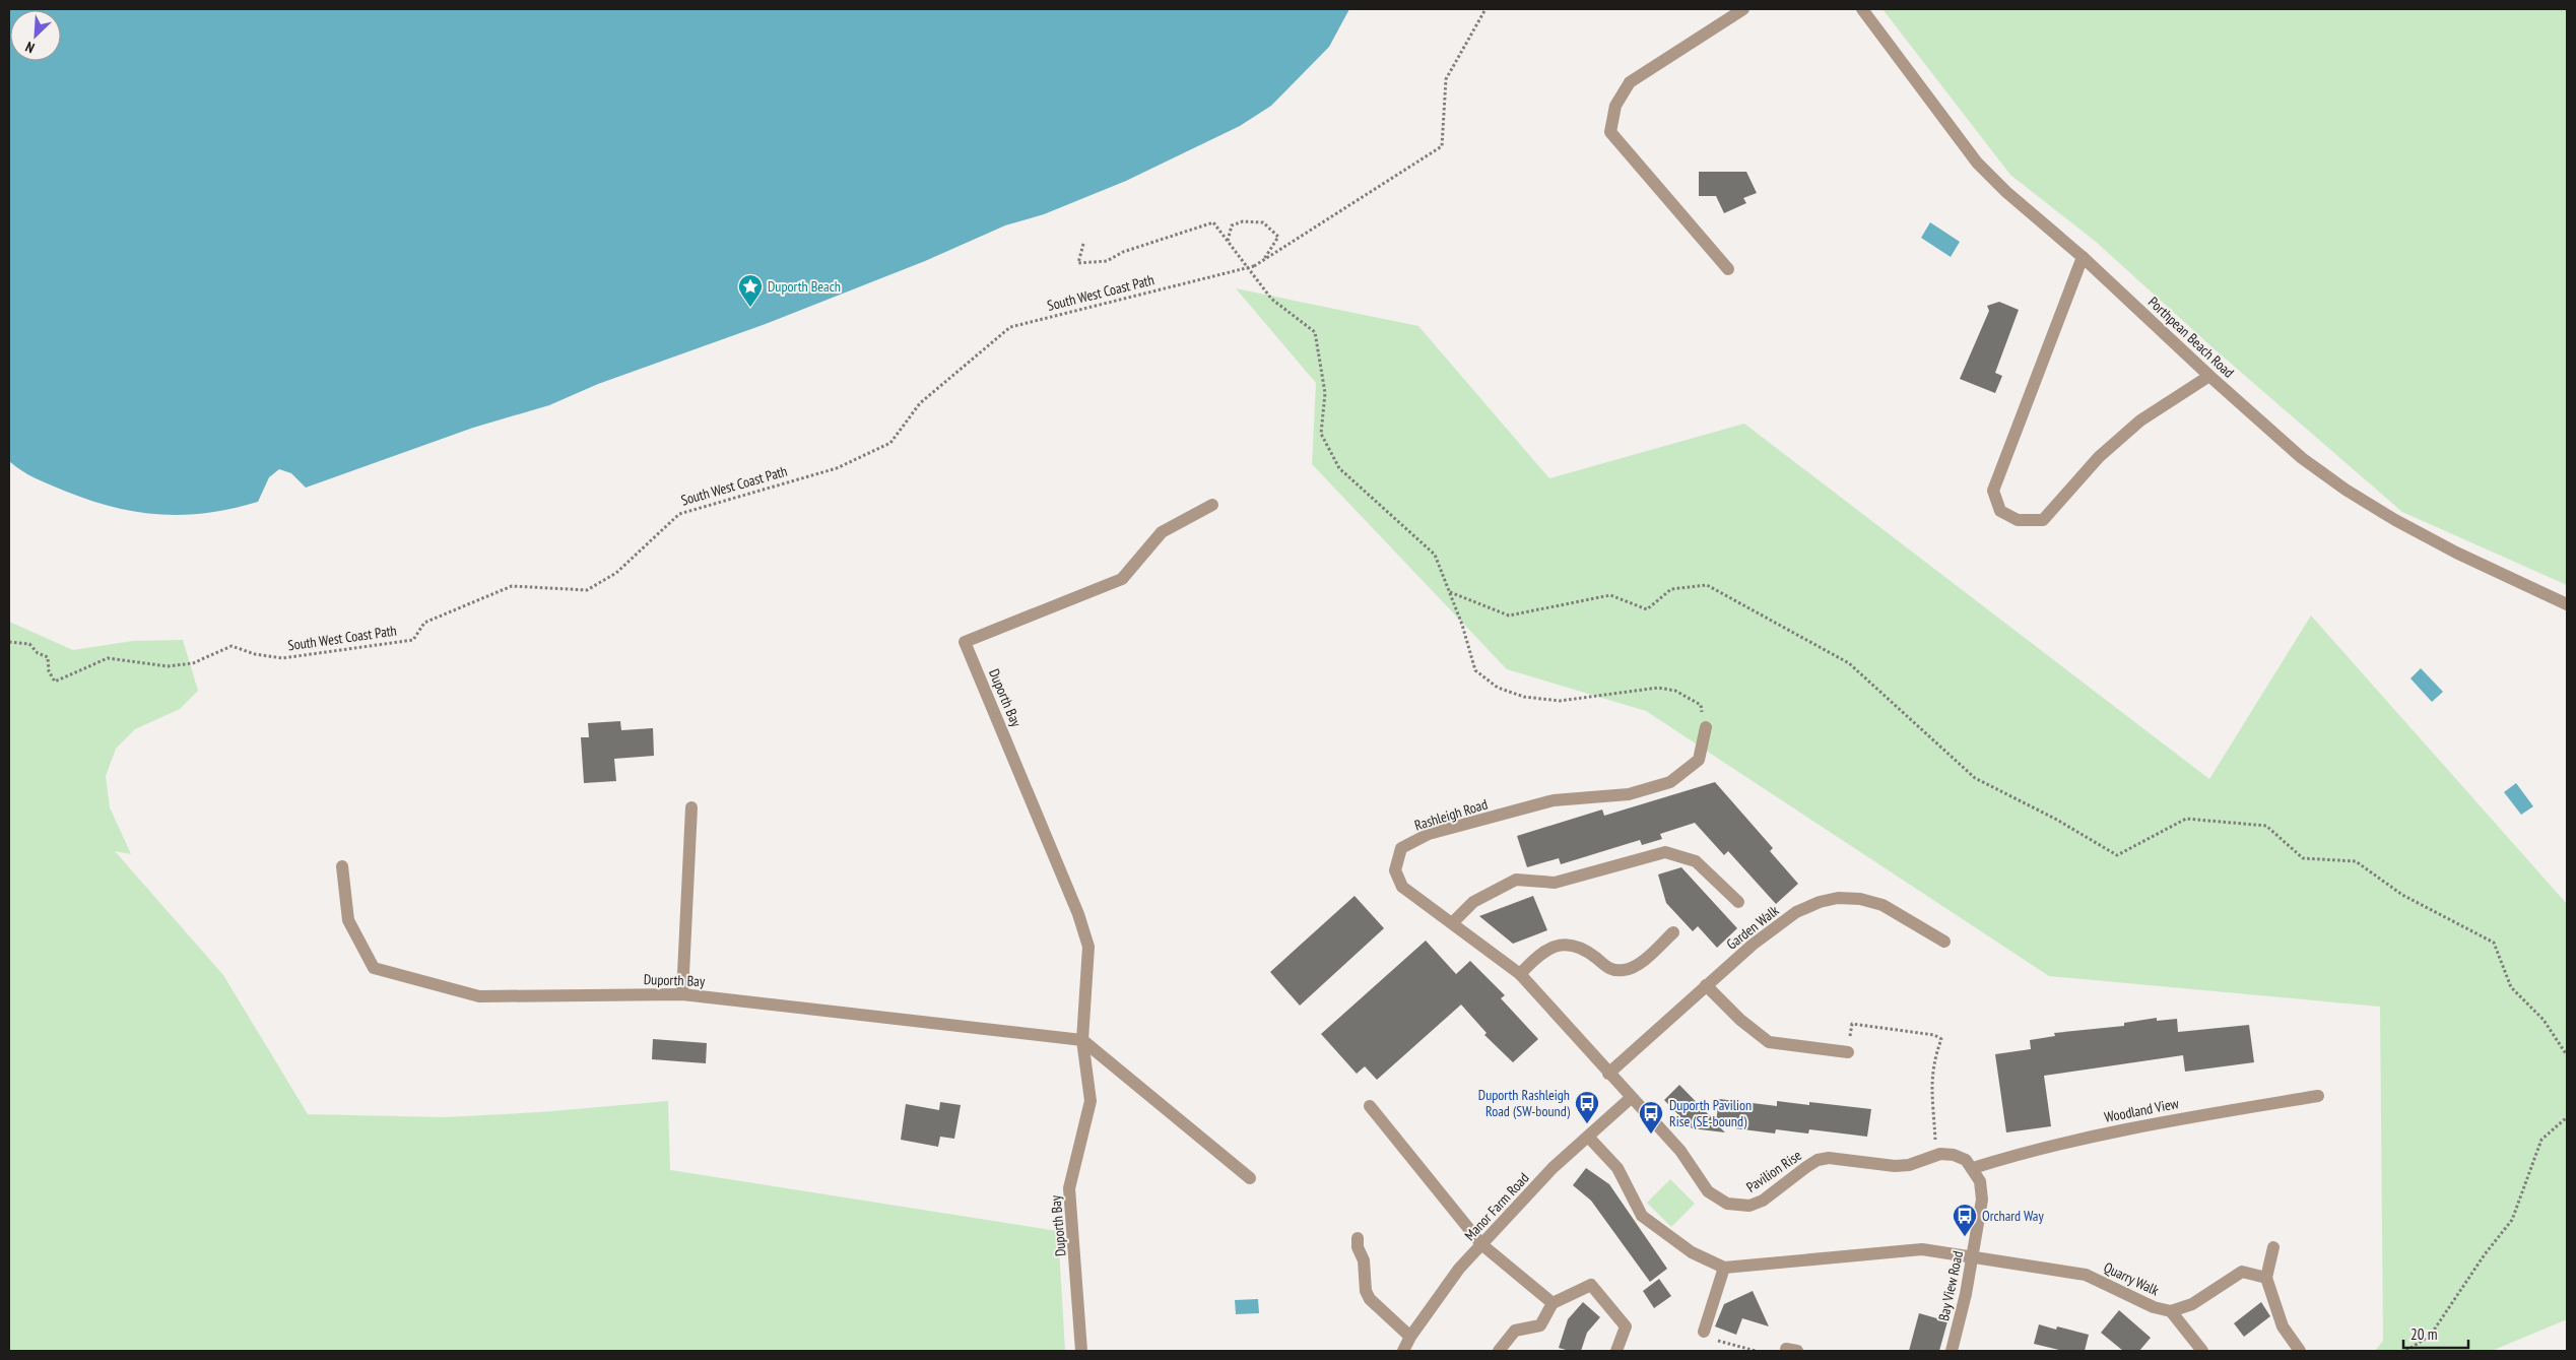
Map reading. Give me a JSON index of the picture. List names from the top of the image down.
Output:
{
  "streets": {
    "street": [
      "Porthpean Beach Road",
      "Duporth Bay",
      "Rashleigh Road",
      "Garden Walk",
      "Woodland View",
      "Pavilion Rise",
      "Manor Farm Road",
      "Quarry Walk",
      "Bay View Road"
    ],
    "path": ["South West Coast Path"]
  },
  "crossings": [
    ["Rashleigh Road", "Garden Walk"],
    ["Rashleigh Road", "Pavilion Rise"],
    ["Rashleigh Road", "Manor Farm Road"],
    ["Woodland View", "Pavilion Rise"],
    ["Woodland View", "Bay View Road"],
    ["Pavilion Rise", "Manor Farm Road"],
    ["Pavilion Rise", "Bay View Road"],
    ["Quarry Walk", "Bay View Road"]
  ],
  "places": {
    "place": ["Duporth Beach"],
    "bus stop": ["Duporth Rashleigh Road (SW-bound)", "Duporth Pavilion Rise (SE-bound)", "Orchard Way"]
  },
  "scale_bar": "20 m",
  "north": "bottom left"
}
